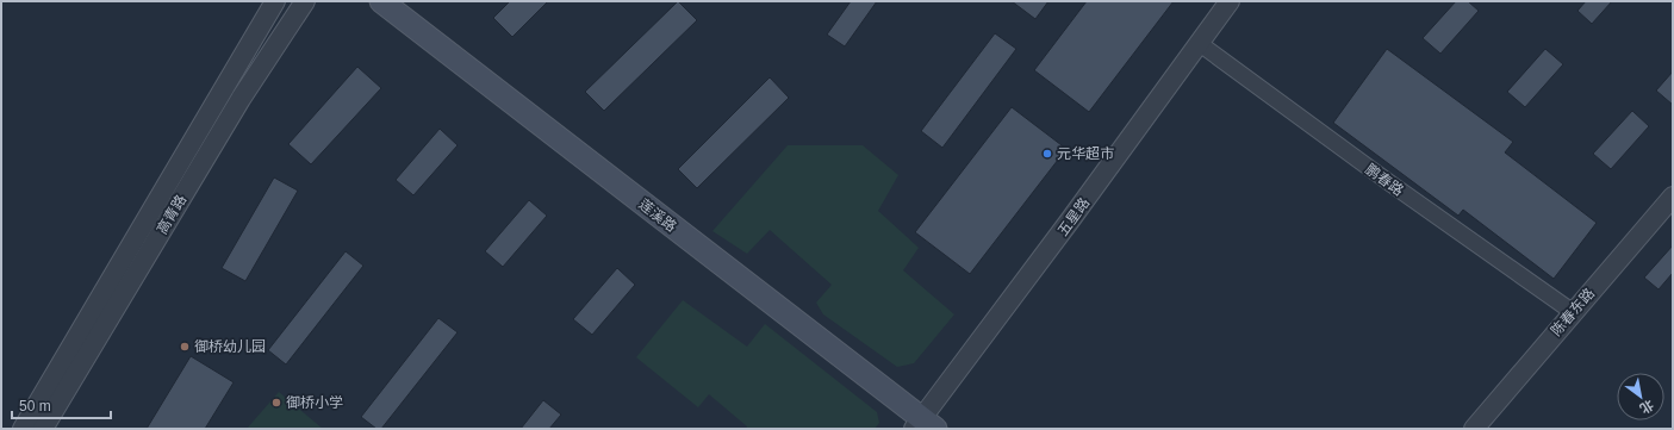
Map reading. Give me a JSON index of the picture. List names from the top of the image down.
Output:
{
  "streets": {
    "main road": ["莲溪路"],
    "street": [
      "鹏春路",
      "高青路",
      "五星路",
      "陈春东路"
    ]
  },
  "crossings": [
    ["鹏春路", "五星路"],
    ["鹏春路", "陈春东路"],
    ["莲溪路", "五星路"]
  ],
  "places": ["元华超市", "御桥幼儿园", "御桥小学"],
  "scale_bar": "50 m",
  "north": "bottom right"
}
